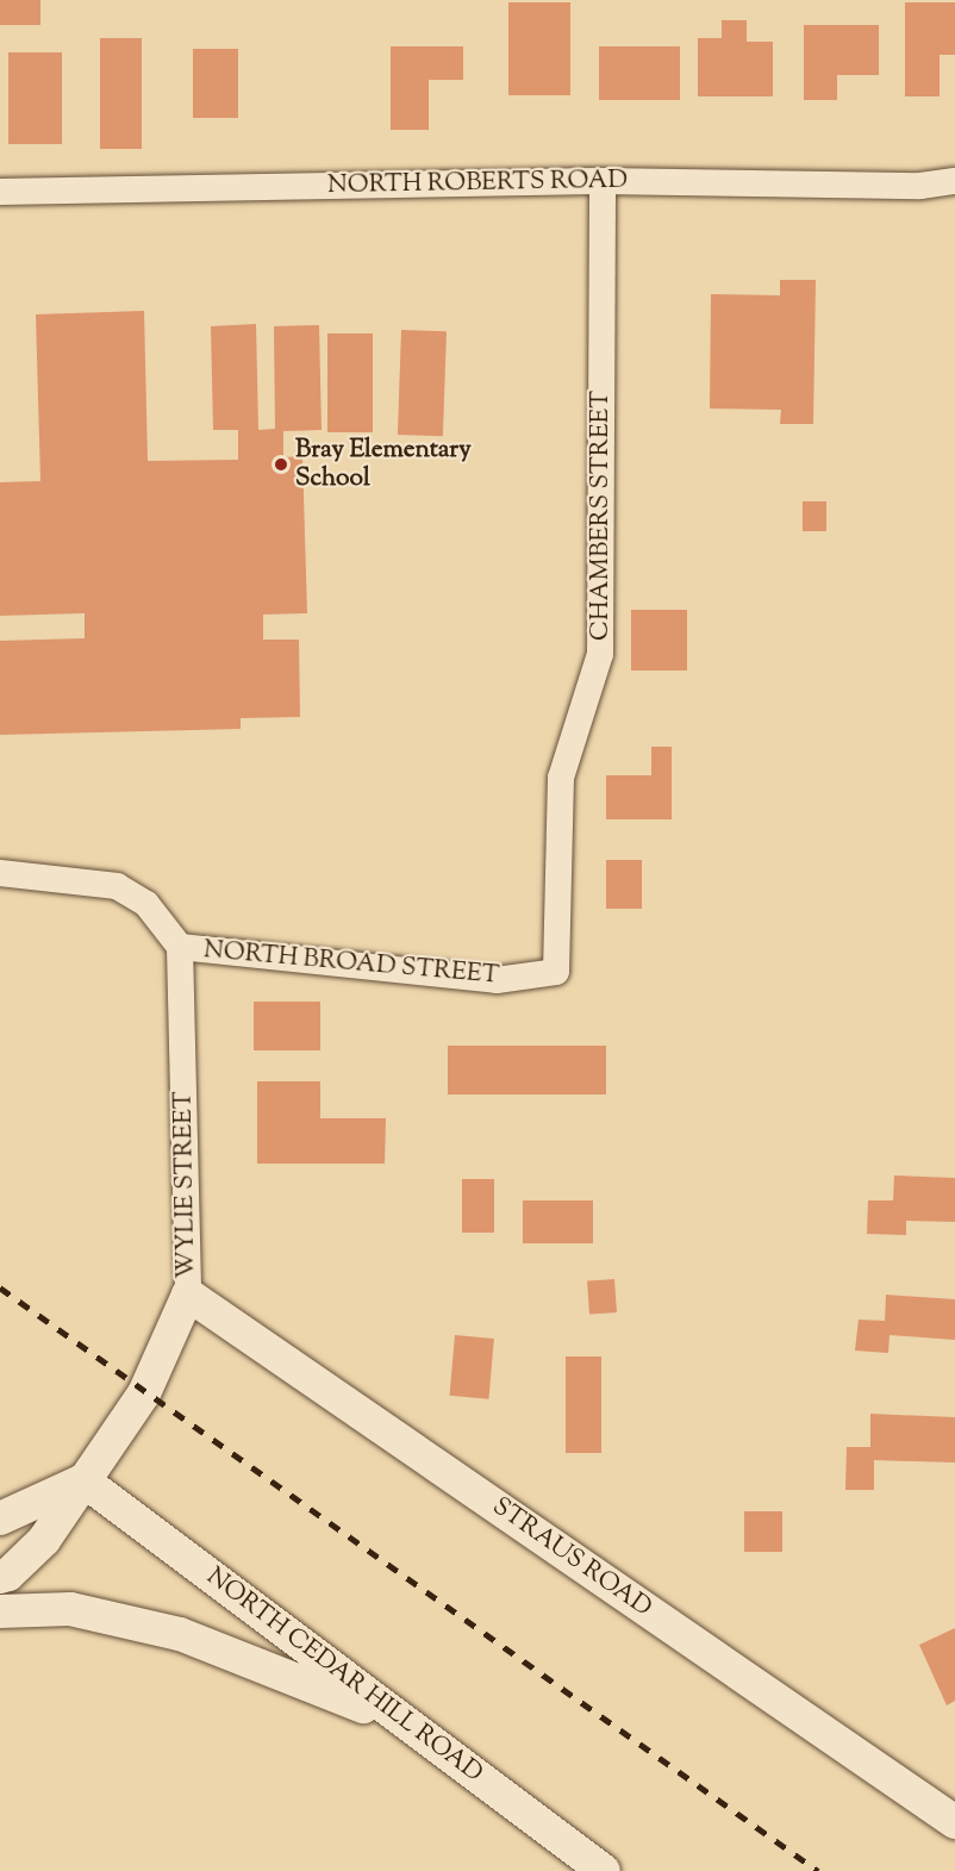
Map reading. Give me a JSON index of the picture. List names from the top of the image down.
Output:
{
  "streets": {
    "street": [
      "NORTH ROBERTS ROAD",
      "CHAMBERS STREET",
      "NORTH BROAD STREET",
      "WYLIE STREET",
      "STRAUS ROAD",
      "NORTH CEDAR HILL ROAD"
    ]
  },
  "crossings": [
    ["NORTH ROBERTS ROAD", "CHAMBERS STREET"],
    ["CHAMBERS STREET", "NORTH BROAD STREET"],
    ["NORTH BROAD STREET", "WYLIE STREET"],
    ["WYLIE STREET", "STRAUS ROAD"],
    ["WYLIE STREET", "NORTH CEDAR HILL ROAD"]
  ],
  "places": ["Bray Elementary School"]
}
